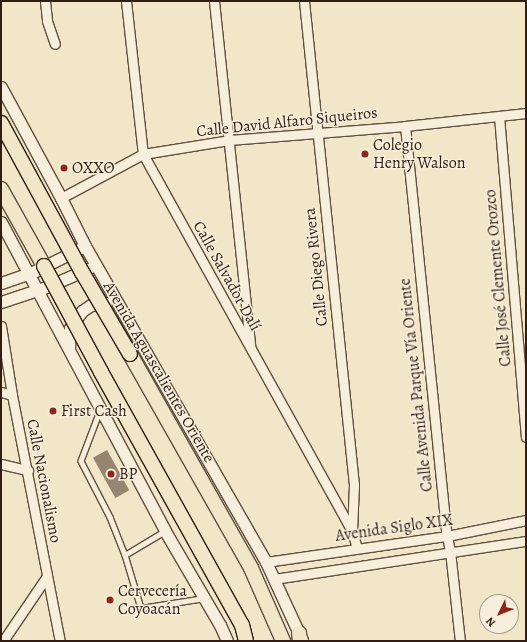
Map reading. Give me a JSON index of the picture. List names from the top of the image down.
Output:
{
  "streets": {
    "main road": ["Avenida Aguascalientes Oriente"],
    "street": [
      "Calle David Alfaro Siqueiros",
      "Calle Diego Rivera",
      "Calle Salvador Dalí",
      "Calle José Clemente Orozco",
      "Calle Avenida Parque Vía Oriente",
      "Calle Nacionalismo",
      "Avenida Siglo XIX"
    ]
  },
  "crossings": [
    ["Calle David Alfaro Siqueiros", "Calle Diego Rivera"],
    ["Calle David Alfaro Siqueiros", "Calle Salvador Dalí"],
    ["Calle David Alfaro Siqueiros", "Calle José Clemente Orozco"],
    ["Calle David Alfaro Siqueiros", "Avenida Aguascalientes Oriente"],
    ["Calle David Alfaro Siqueiros", "Calle Avenida Parque Vía Oriente"],
    ["Calle Diego Rivera", "Calle Salvador Dalí"],
    ["Calle Salvador Dalí", "Avenida Siglo XIX"],
    ["Avenida Aguascalientes Oriente", "Avenida Siglo XIX"],
    ["Calle Avenida Parque Vía Oriente", "Avenida Siglo XIX"]
  ],
  "places": [
    "Colegio Henry Walson",
    "OXXO",
    "First Cash",
    "BP",
    "Cervecería Coyoacán"
  ],
  "north": "bottom left"
}
